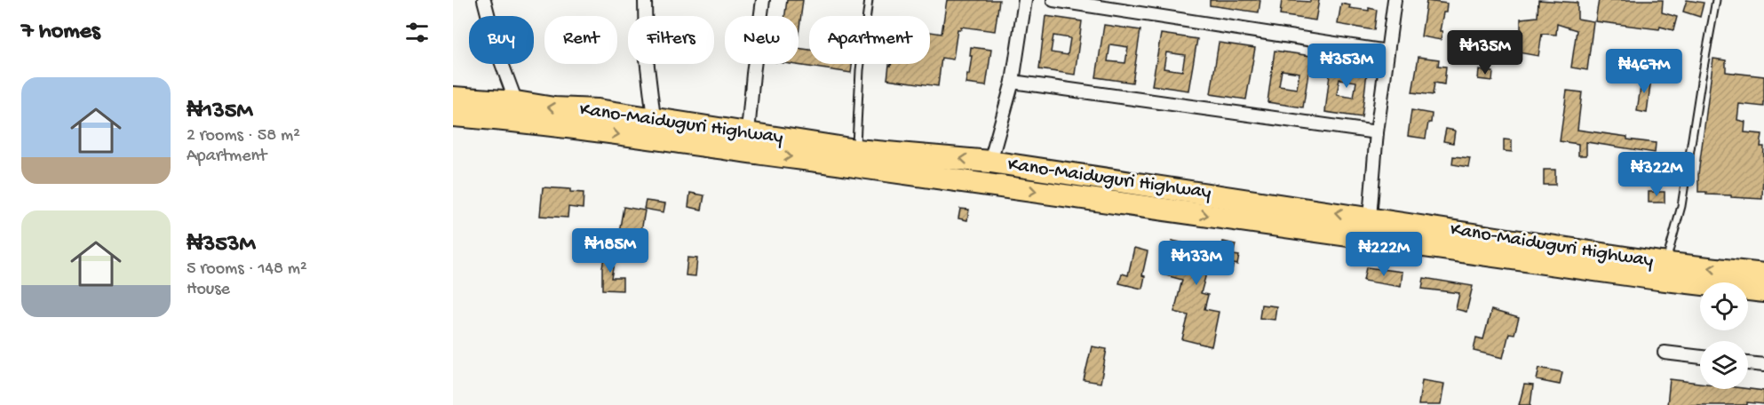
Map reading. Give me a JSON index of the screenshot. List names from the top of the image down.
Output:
{
  "streets": {
    "highway": ["Kano-Maiduguri Highway"]
  },
  "page": {
    "heading": "7 homes",
    "chip": [
      "Buy",
      "Rent",
      "Filters",
      "New",
      "Apartment"
    ],
    "price": [
      "₦135M",
      "₦353M",
      "₦467M",
      "₦322M",
      "₦185M",
      "₦222M",
      "₦133M"
    ],
    "list": [
      {
        "name": "₦135M",
        "note": "2 rooms · 58 m² · Apartment"
      },
      {
        "name": "₦353M",
        "note": "5 rooms · 148 m² · House"
      }
    ]
  }
}
